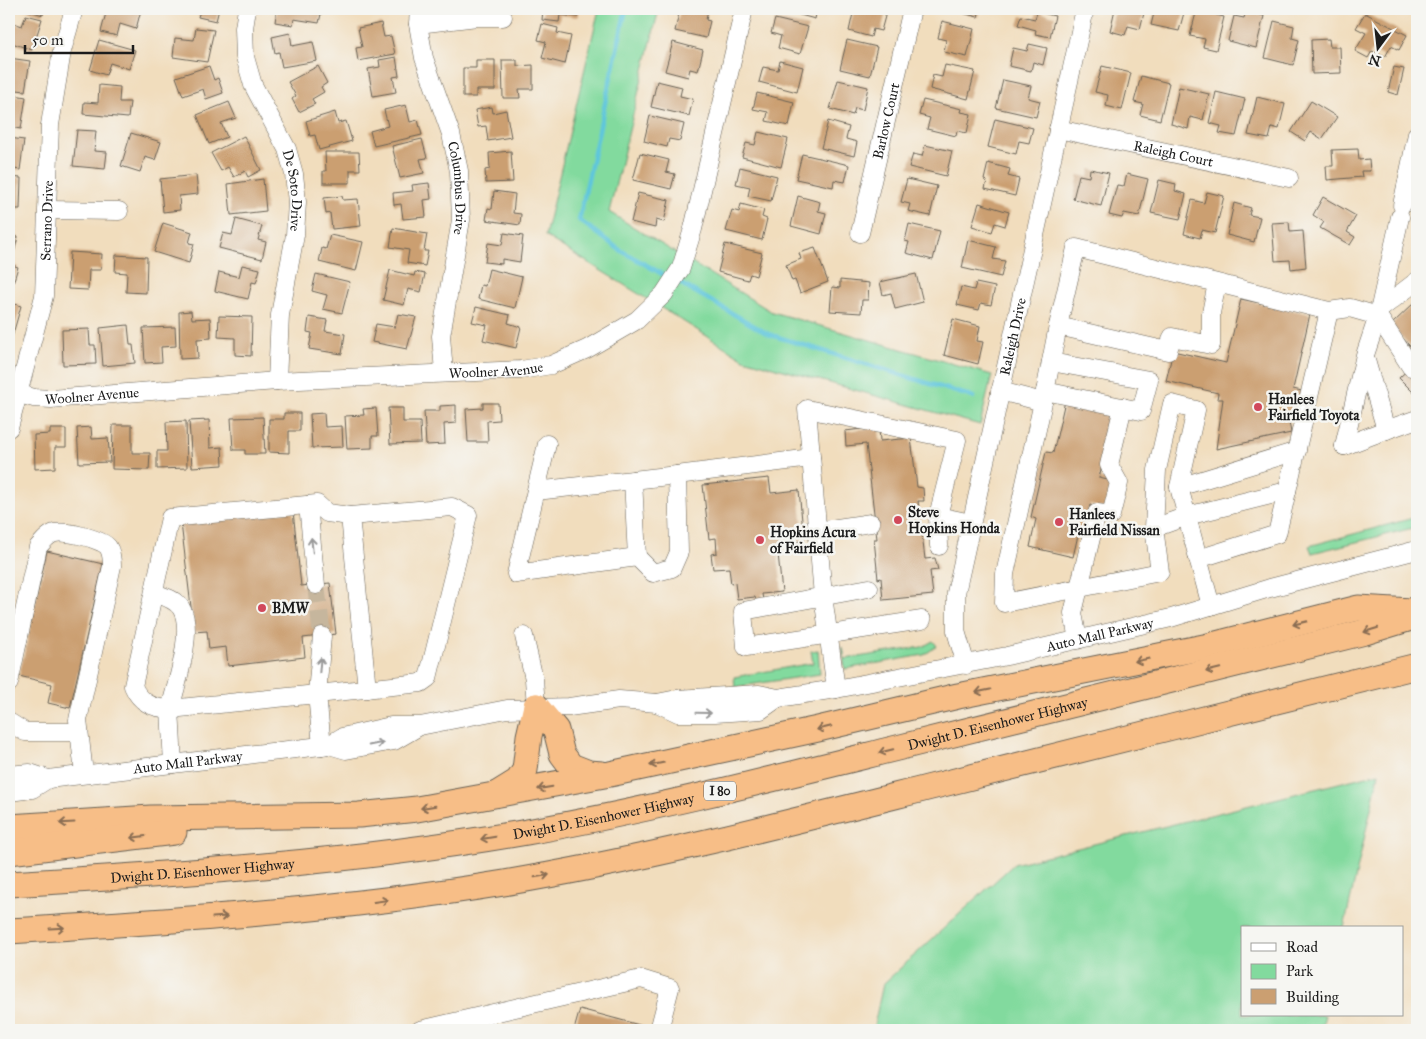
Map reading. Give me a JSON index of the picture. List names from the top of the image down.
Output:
{
  "streets": {
    "highway": ["Dwight D. Eisenhower Highway", "I 80"],
    "street": [
      "Barlow Court",
      "Raleigh Court",
      "Columbus Drive",
      "De Soto Drive",
      "Serrano Drive",
      "Raleigh Drive",
      "Woolner Avenue",
      "Auto Mall Parkway"
    ]
  },
  "crossings": [
    ["Raleigh Court", "Raleigh Drive"],
    ["Columbus Drive", "Woolner Avenue"],
    ["De Soto Drive", "Woolner Avenue"],
    ["Serrano Drive", "Woolner Avenue"],
    ["Raleigh Drive", "Auto Mall Parkway"]
  ],
  "places": [
    "Hanlees Fairfield Toyota",
    "Steve Hopkins Honda",
    "Hanlees Fairfield Nissan",
    "Hopkins Acura of Fairfield",
    "BMW"
  ],
  "legend": ["Road", "Park", "Building"],
  "scale_bar": "50 m",
  "north": "bottom"
}
